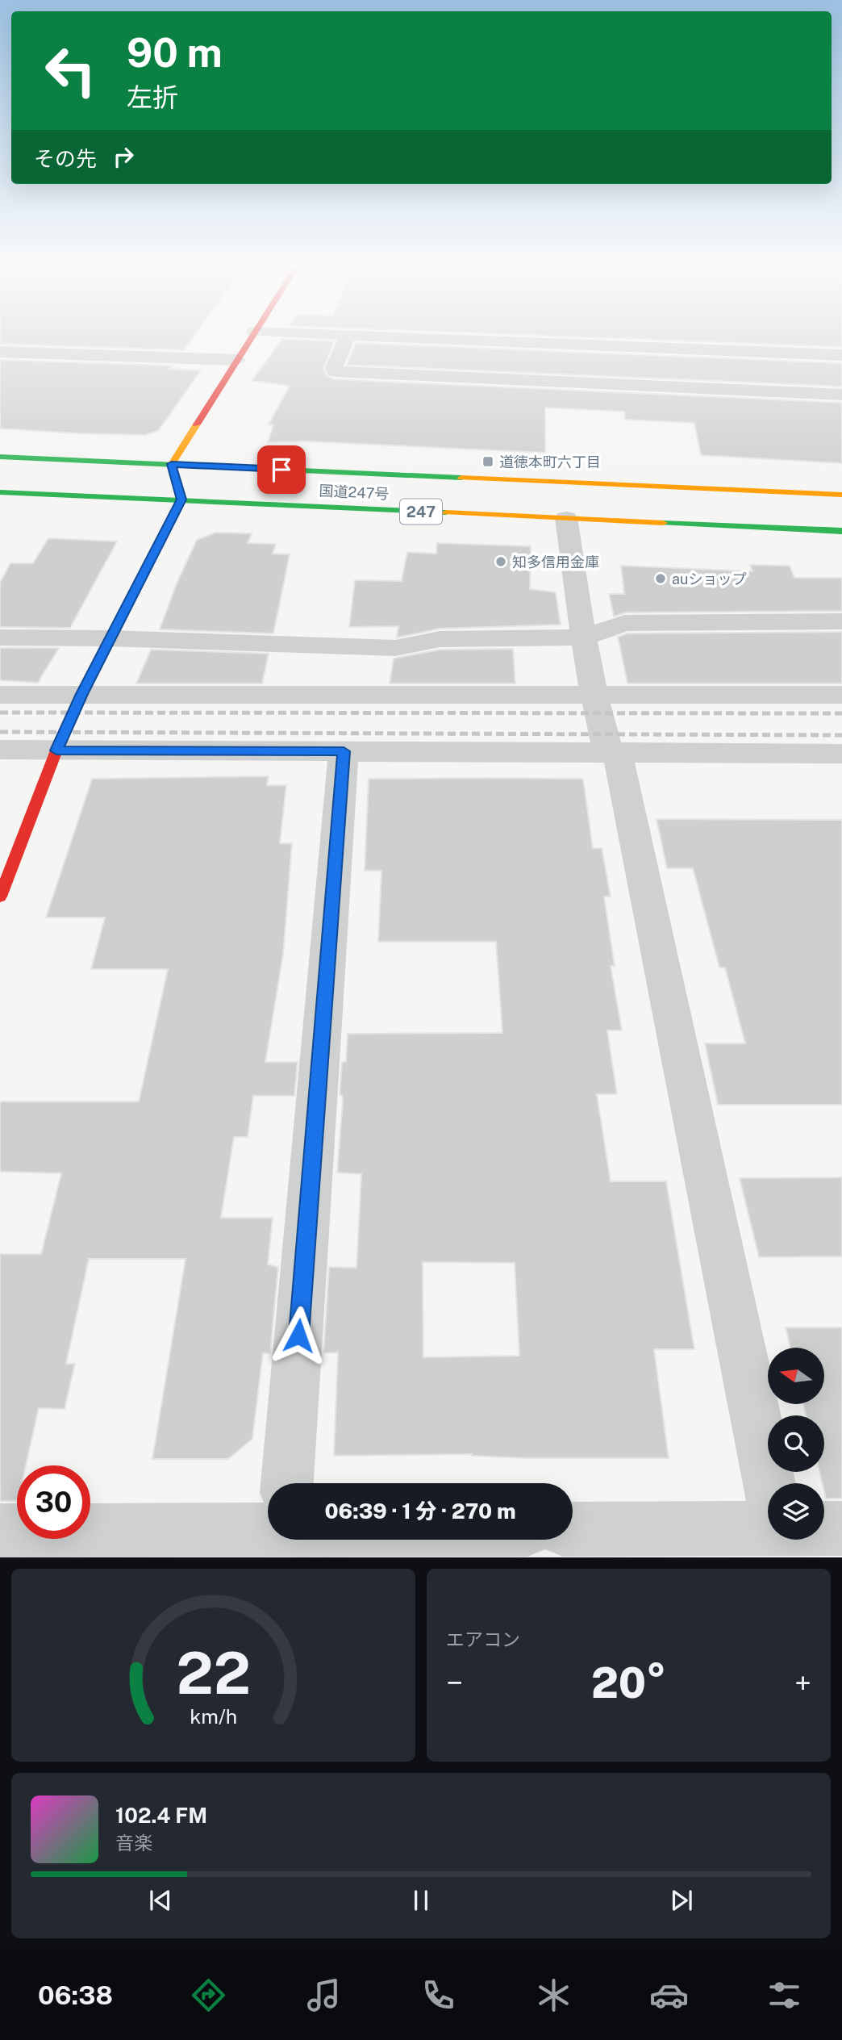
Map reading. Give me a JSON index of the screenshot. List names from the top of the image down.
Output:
{
  "streets": {
    "main road": ["国道247号", "247"]
  },
  "places": {
    "transit": ["道徳本町六丁目"],
    "other": ["知多信用金庫", "auショップ"]
  },
  "north": "left",
  "page": {
    "turn": ["90 m", "左折"],
    "then": "その先",
    "limit": "30",
    "trip": "06:39 · 1 分 · 270 m",
    "tile": "エアコン",
    "heat": ["−", "20°", "+"],
    "song": ["102.4 FM", "音楽"],
    "tabs": "06:38",
    "gauge": ["22", "km/h"]
  }
}
